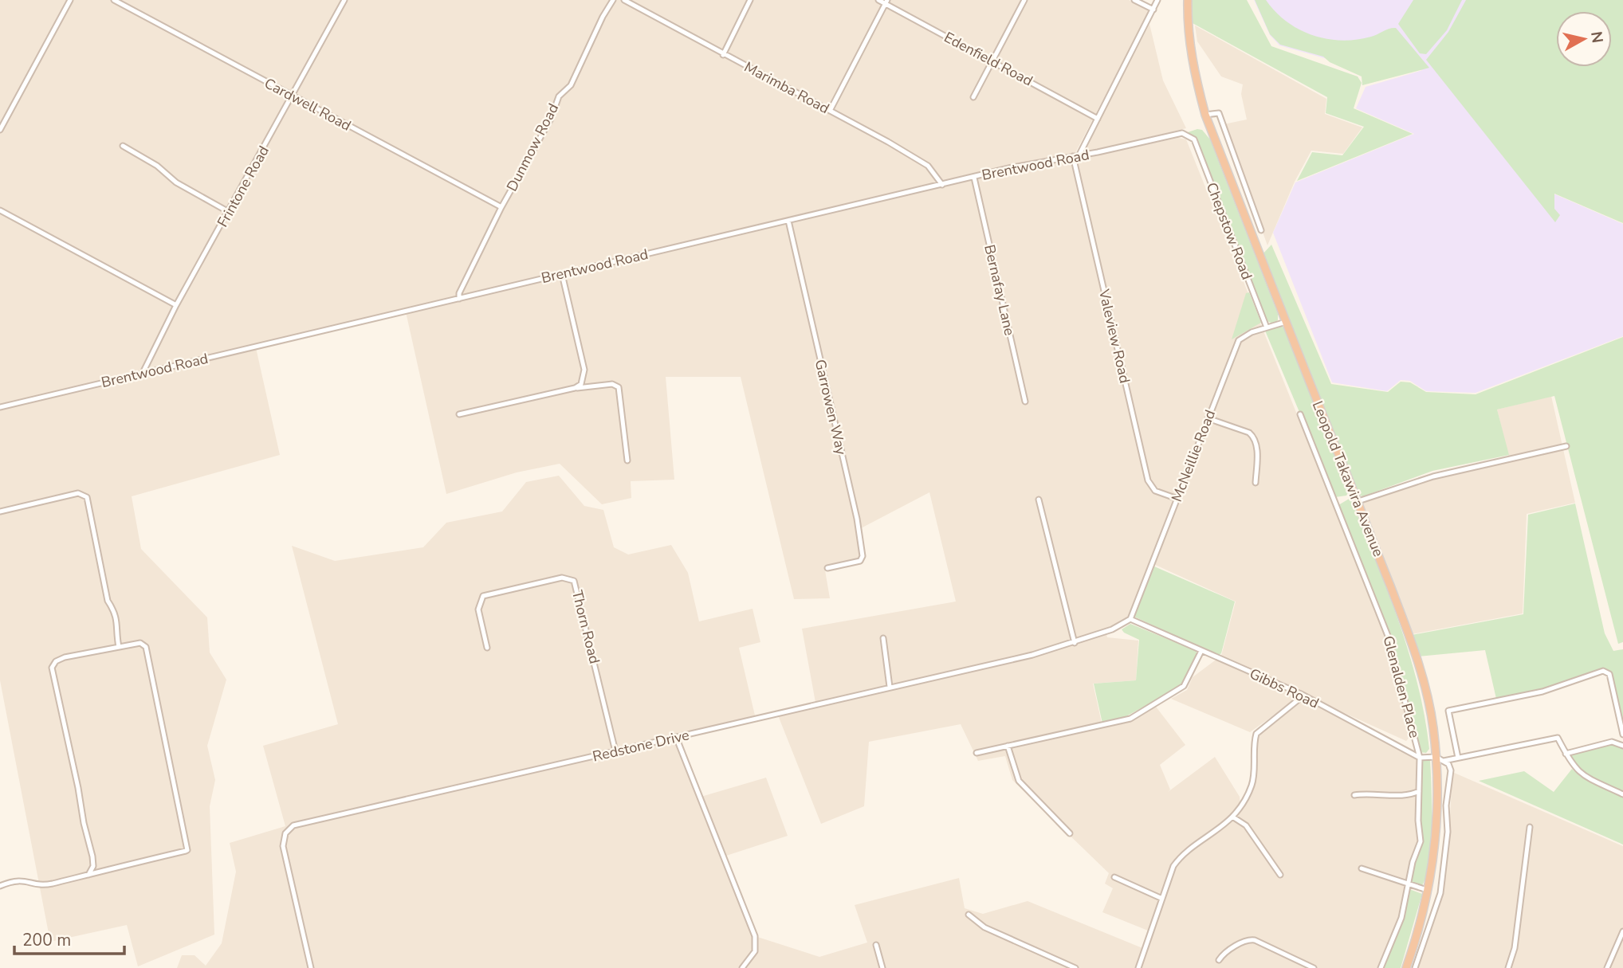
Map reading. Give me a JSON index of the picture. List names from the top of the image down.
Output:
{
  "streets": {
    "highway": ["Leopold Takawira Avenue"],
    "street": [
      "Edenfield Road",
      "Marimba Road",
      "Cardwell Road",
      "Dunmow Road",
      "Brentwood Road",
      "Frintone Road",
      "Chepstow Road",
      "Bernafay Lane",
      "Valeview Road",
      "Garrowen Way",
      "McNeillie Road",
      "Thorn Road",
      "Glenalden Place",
      "Gibbs Road",
      "Redstone Drive"
    ]
  },
  "crossings": [
    ["Marimba Road", "Brentwood Road"],
    ["Cardwell Road", "Dunmow Road"],
    ["Cardwell Road", "Frintone Road"],
    ["Dunmow Road", "Brentwood Road"],
    ["Brentwood Road", "Frintone Road"],
    ["Brentwood Road", "Chepstow Road"],
    ["Brentwood Road", "Bernafay Lane"],
    ["Brentwood Road", "Valeview Road"],
    ["Brentwood Road", "Garrowen Way"],
    ["Chepstow Road", "McNeillie Road"],
    ["Valeview Road", "McNeillie Road"],
    ["McNeillie Road", "Leopold Takawira Avenue"],
    ["McNeillie Road", "Gibbs Road"],
    ["McNeillie Road", "Redstone Drive"],
    ["Thorn Road", "Redstone Drive"],
    ["Glenalden Place", "Gibbs Road"],
    ["Gibbs Road", "Redstone Drive"]
  ],
  "scale_bar": "200 m",
  "north": "right"
}
